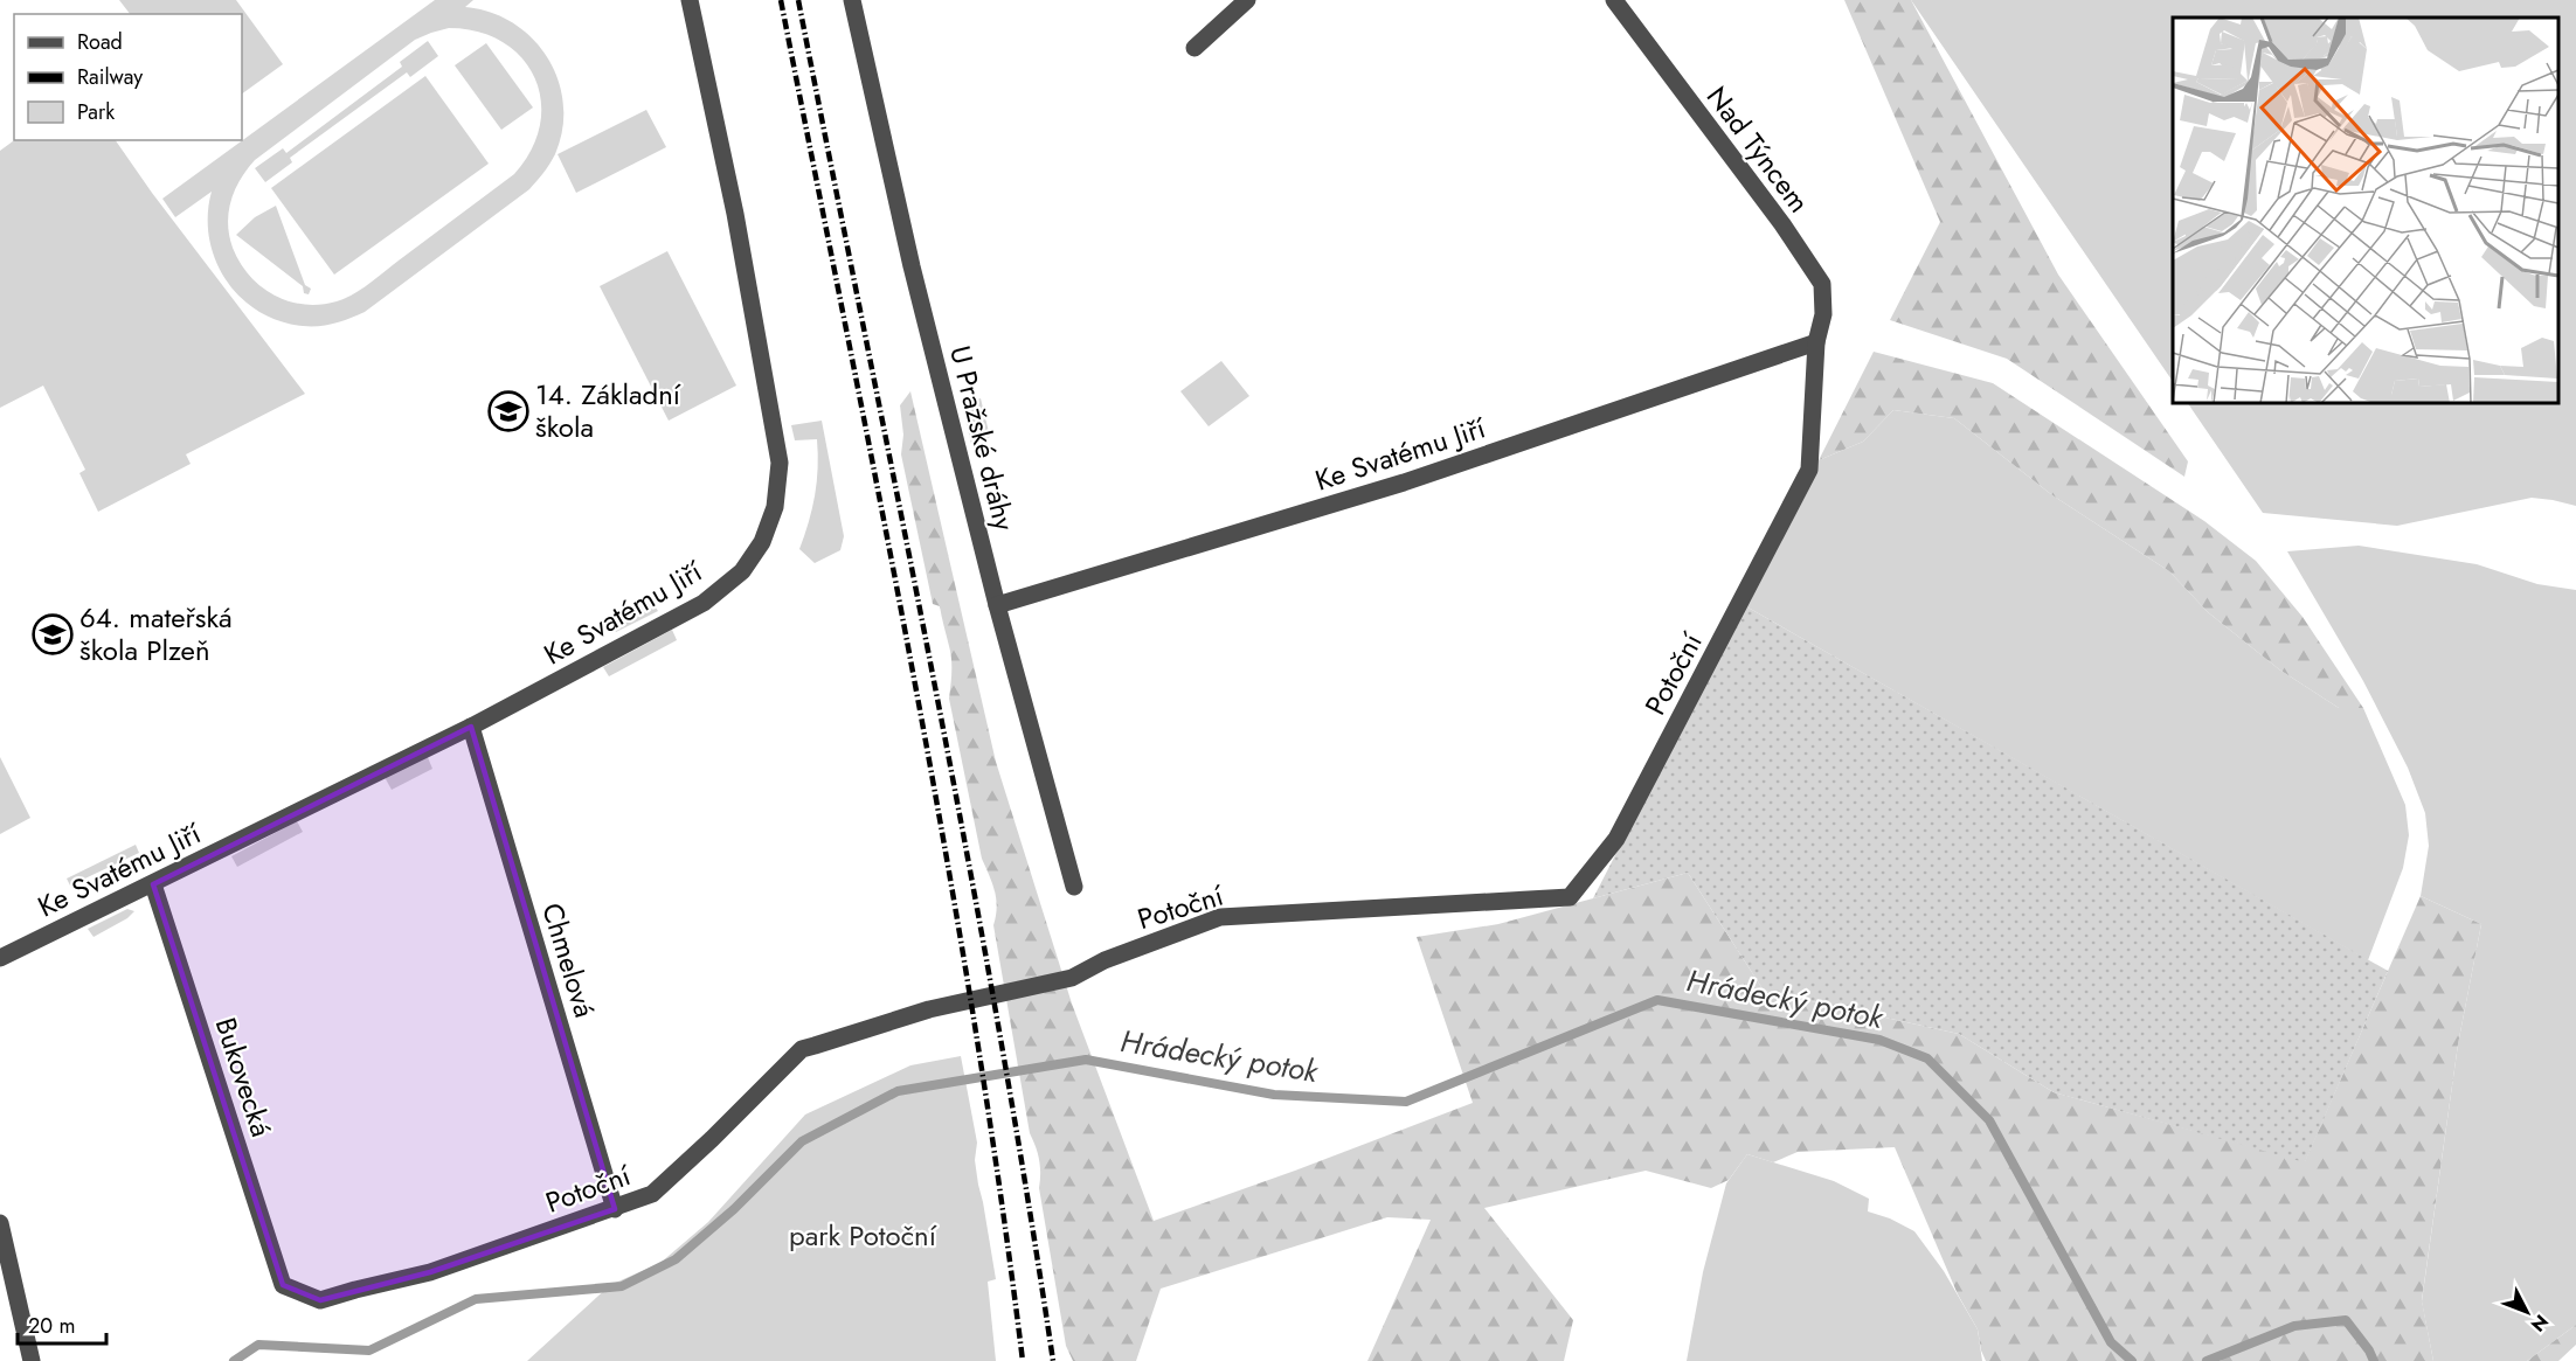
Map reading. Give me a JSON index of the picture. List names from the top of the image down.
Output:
{
  "streets": {
    "street": [
      "Nad Týncem",
      "U Pražské dráhy",
      "Ke Svatému Jiří",
      "Potoční",
      "Chmelová",
      "Bukovecká"
    ]
  },
  "crossings": [
    ["Nad Týncem", "Ke Svatému Jiří"],
    ["Nad Týncem", "Potoční"],
    ["U Pražské dráhy", "Ke Svatému Jiří"],
    ["Ke Svatému Jiří", "Potoční"],
    ["Ke Svatému Jiří", "Chmelová"],
    ["Ke Svatému Jiří", "Bukovecká"],
    ["Potoční", "Chmelová"],
    ["Potoční", "Bukovecká"]
  ],
  "water": ["Hrádecký potok"],
  "parks": ["park Potoční"],
  "places": {
    "school or university": ["14. Základní škola", "64. mateřská škola Plzeň"]
  },
  "legend": ["Road", "Railway", "Park"],
  "scale_bar": "20 m",
  "north": "bottom right"
}
